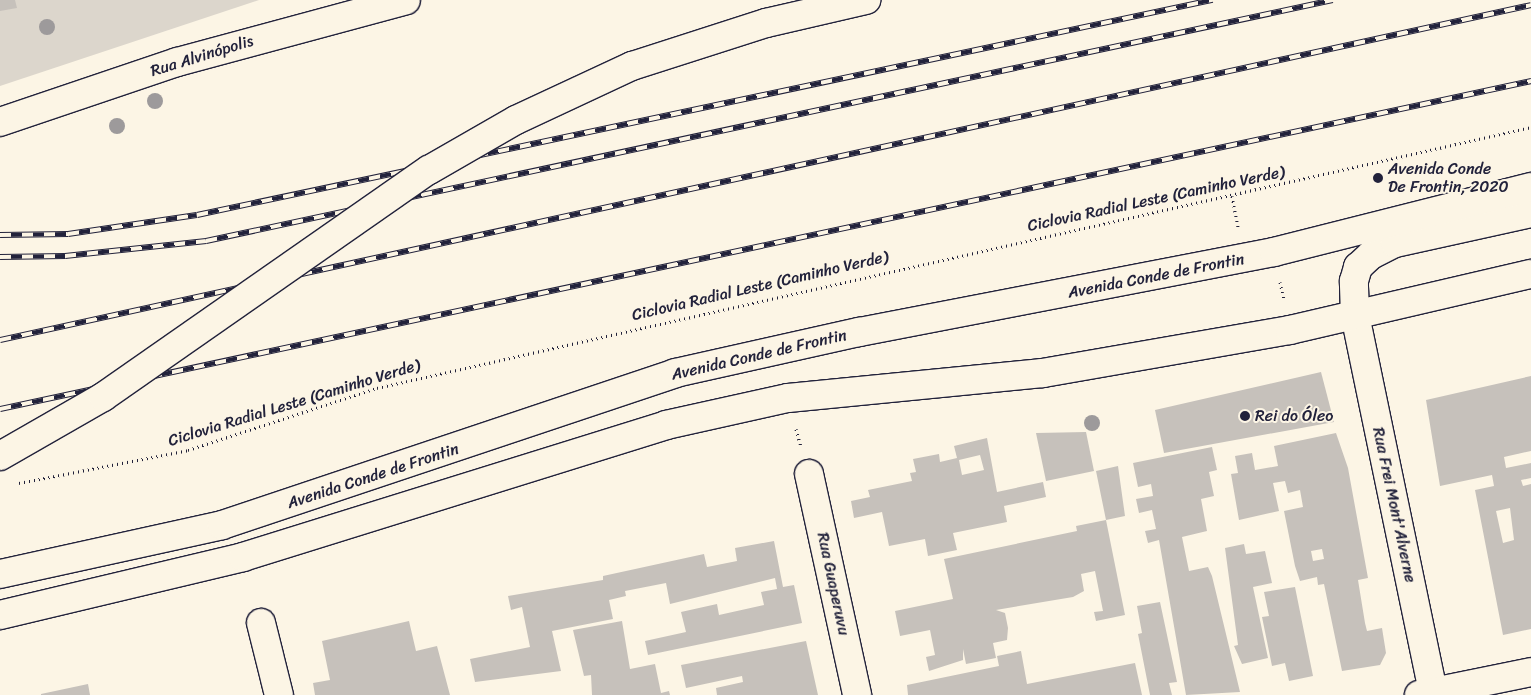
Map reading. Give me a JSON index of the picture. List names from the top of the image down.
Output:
{
  "streets": {
    "main road": [
      "Rua Alvinópolis",
      "Avenida Conde de Frontin",
      "Rua Frei Mont'Alverne",
      "Rua Guaperuvu"
    ],
    "path": ["Ciclovia Radial Leste (Caminho Verde)"]
  },
  "places": ["Avenida Conde De Frontin, 2020", "Rei do Óleo"]
}
